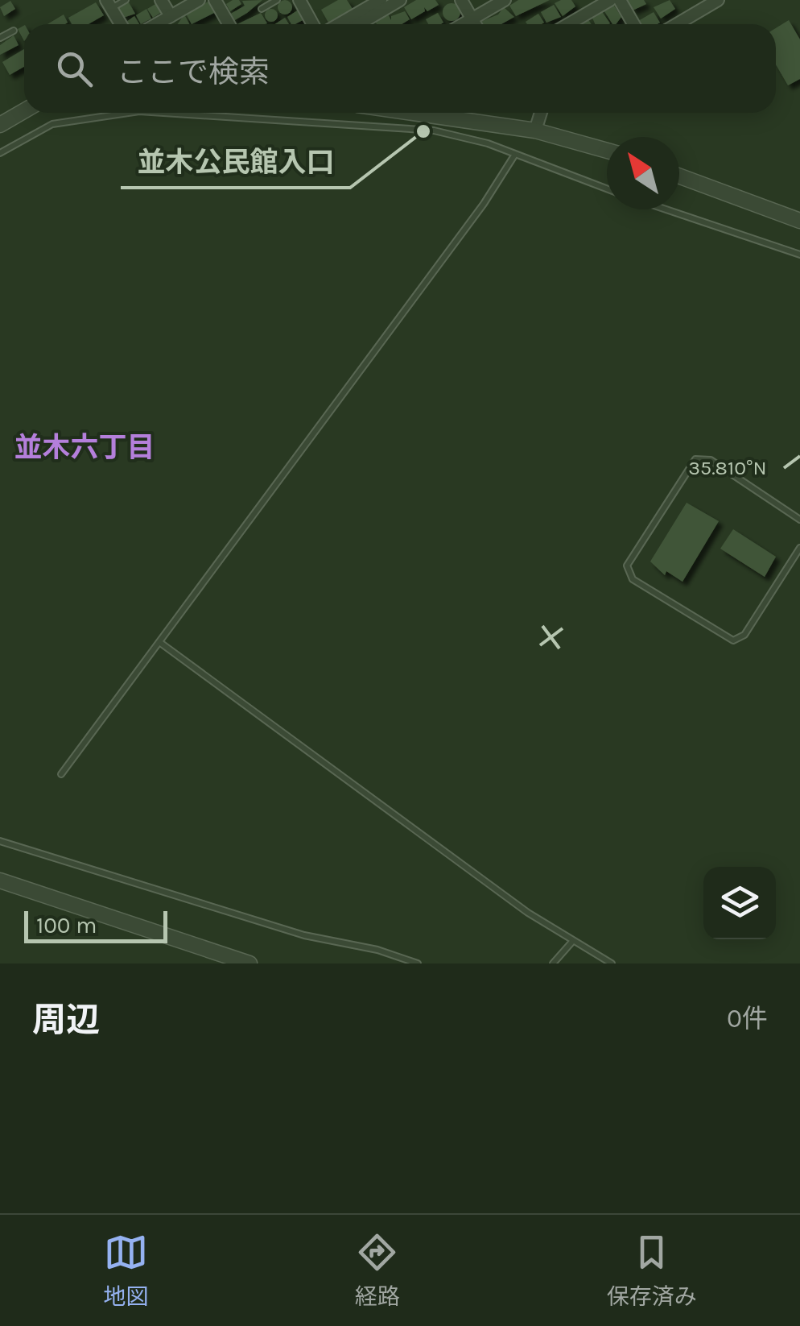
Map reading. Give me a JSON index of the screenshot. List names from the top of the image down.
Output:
{
  "districts": ["並木六丁目"],
  "places": ["並木公民館入口"],
  "scale_bar": "100 m",
  "north": "top left",
  "page": {
    "search": "ここで検索",
    "scale": "100 m",
    "heading": ["周辺", "0件"],
    "nav": ["地図", "経路", "保存済み"]
  },
  "coordinates": ["35.810°N"]
}
